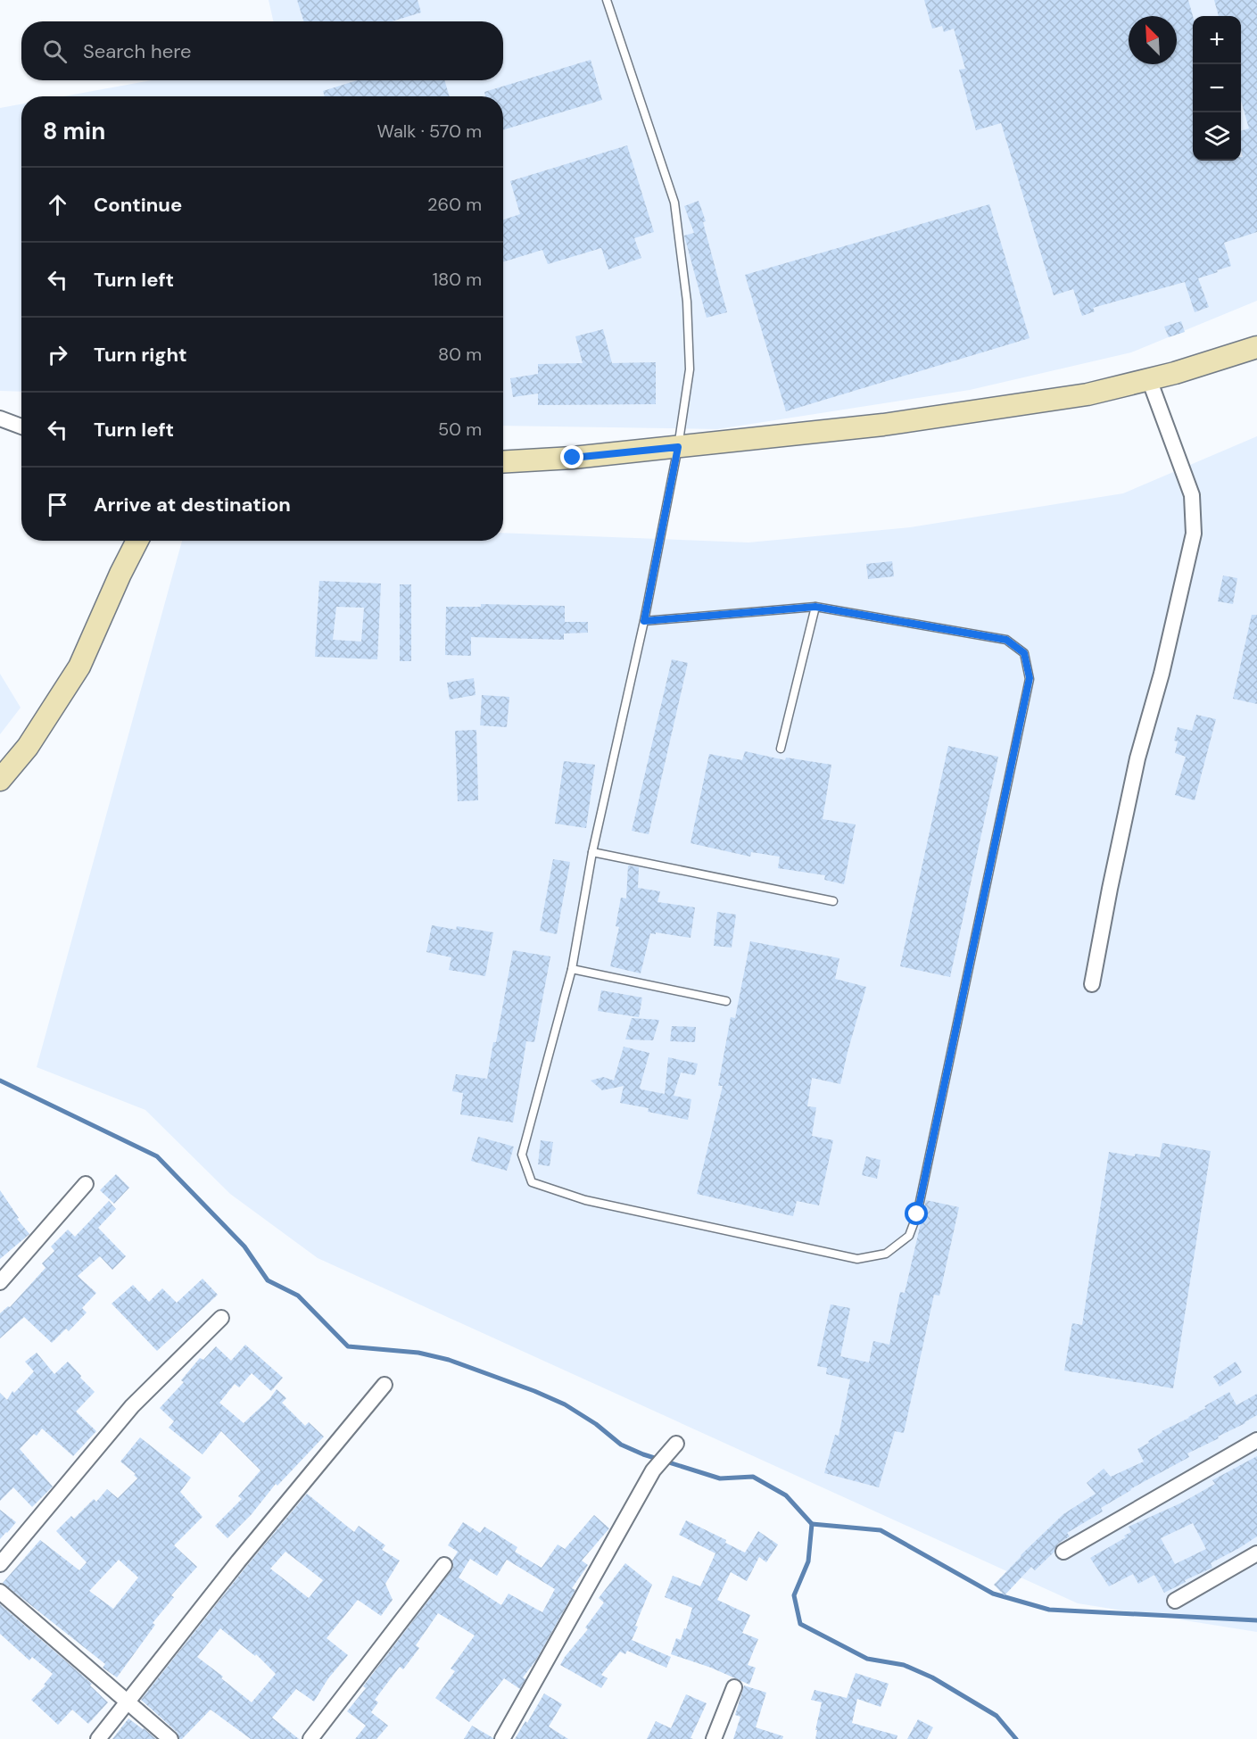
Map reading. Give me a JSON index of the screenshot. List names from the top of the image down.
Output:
{
  "north": "top left",
  "page": {
    "map_buttons": ["+", "−"],
    "search": "Search here",
    "heading": ["8 min", "Walk · 570 m"],
    "list": [
      ["Continue", "260 m"],
      ["Turn left", "180 m"],
      ["Turn right", "80 m"],
      ["Turn left", "50 m"],
      "Arrive at destination"
    ]
  }
}
